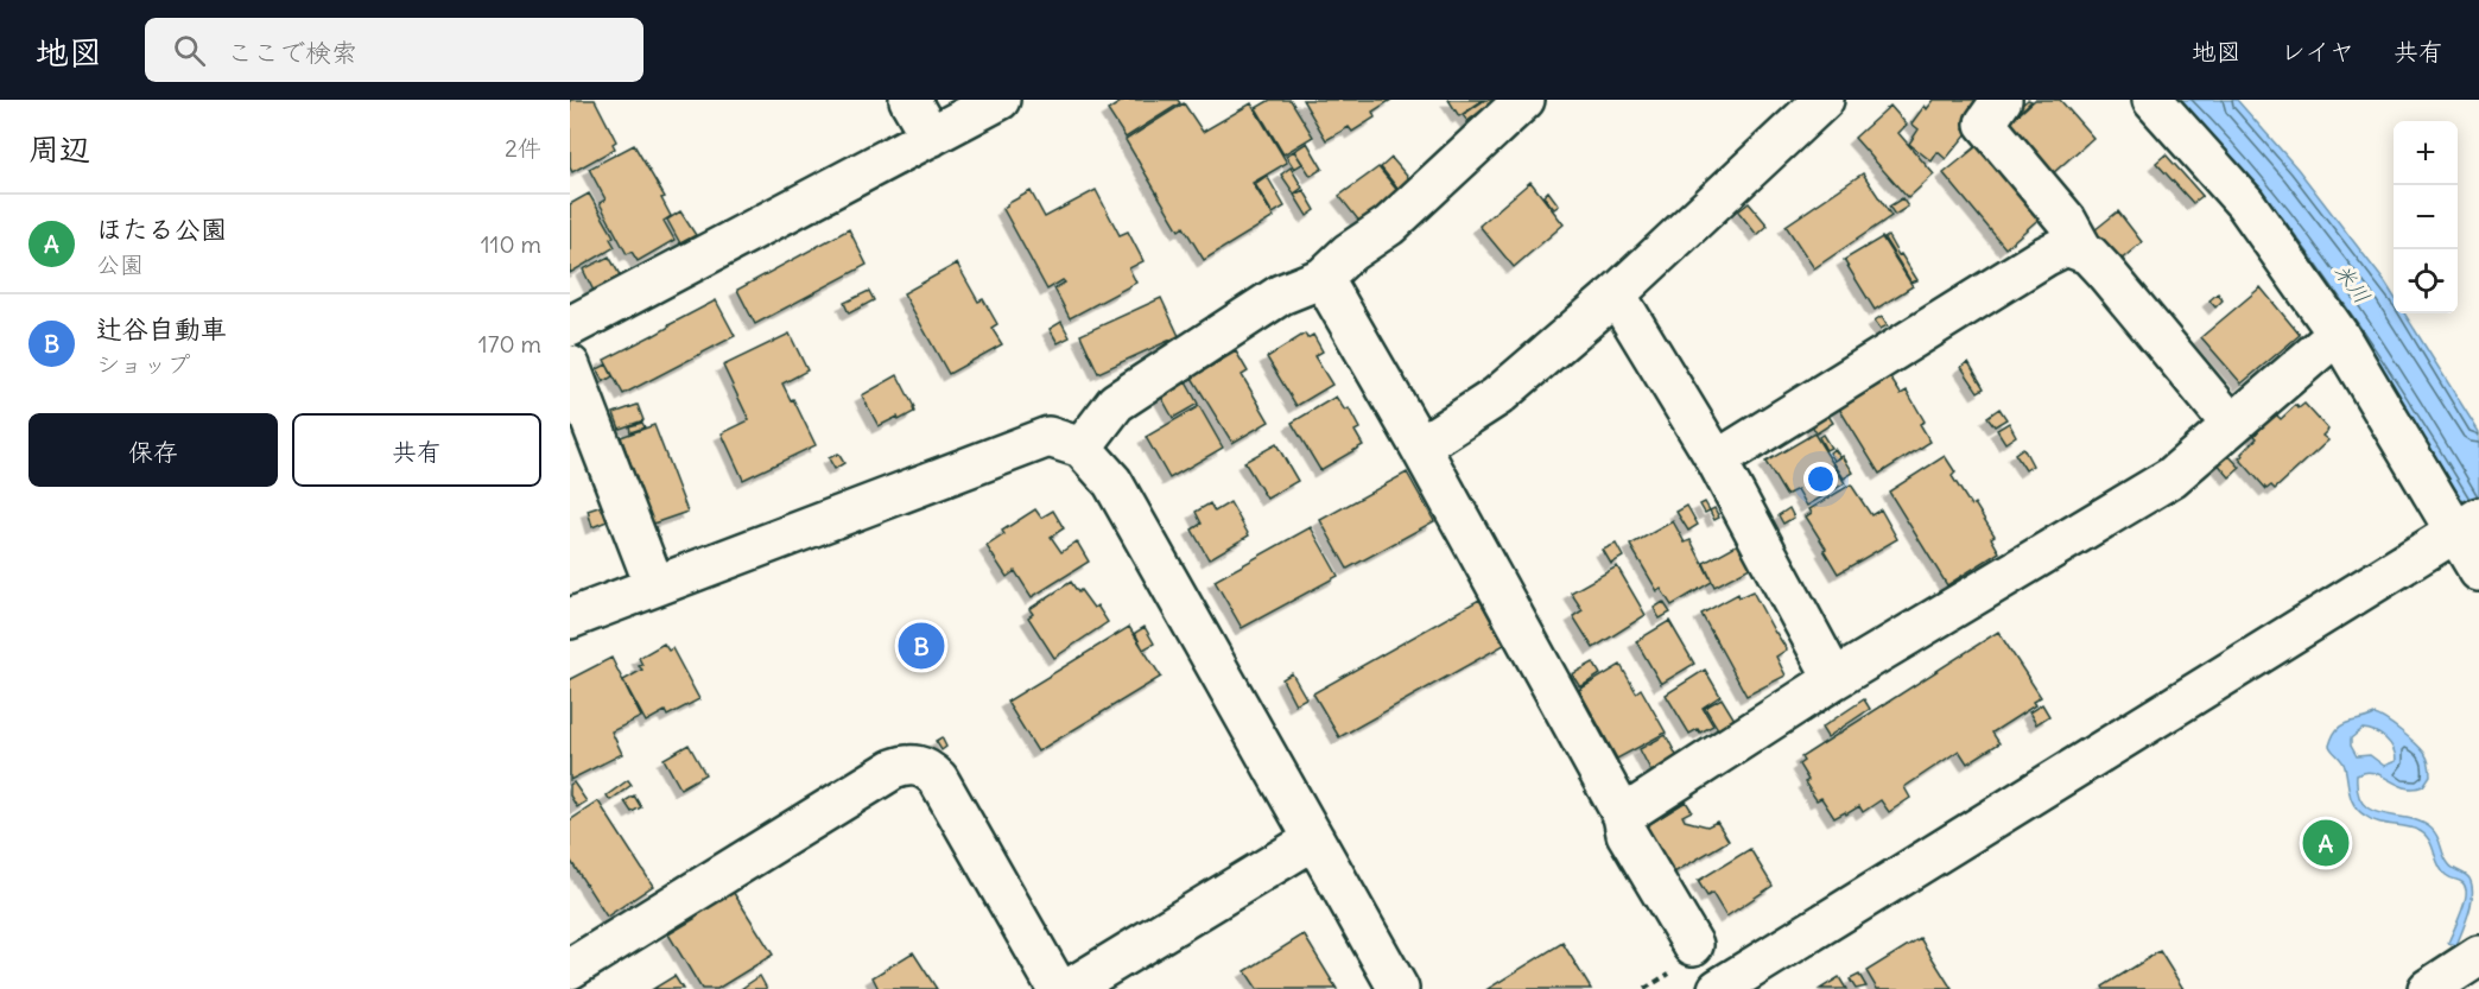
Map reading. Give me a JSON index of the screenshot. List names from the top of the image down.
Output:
{
  "water": ["米川"],
  "page": {
    "header": "地図",
    "search": "ここで検索",
    "nav": ["地図", "レイヤ", "共有"],
    "heading": ["周辺", "2件"],
    "map_buttons": ["+", "−"],
    "list": [
      {
        "mark": "A",
        "name": "ほたる公園",
        "note": "公園",
        "value": "110 m"
      },
      {
        "mark": "B",
        "name": "辻谷自動車",
        "note": "ショップ",
        "value": "170 m"
      }
    ],
    "buttons": ["保存", "共有"],
    "pins": ["B", "A"]
  }
}
